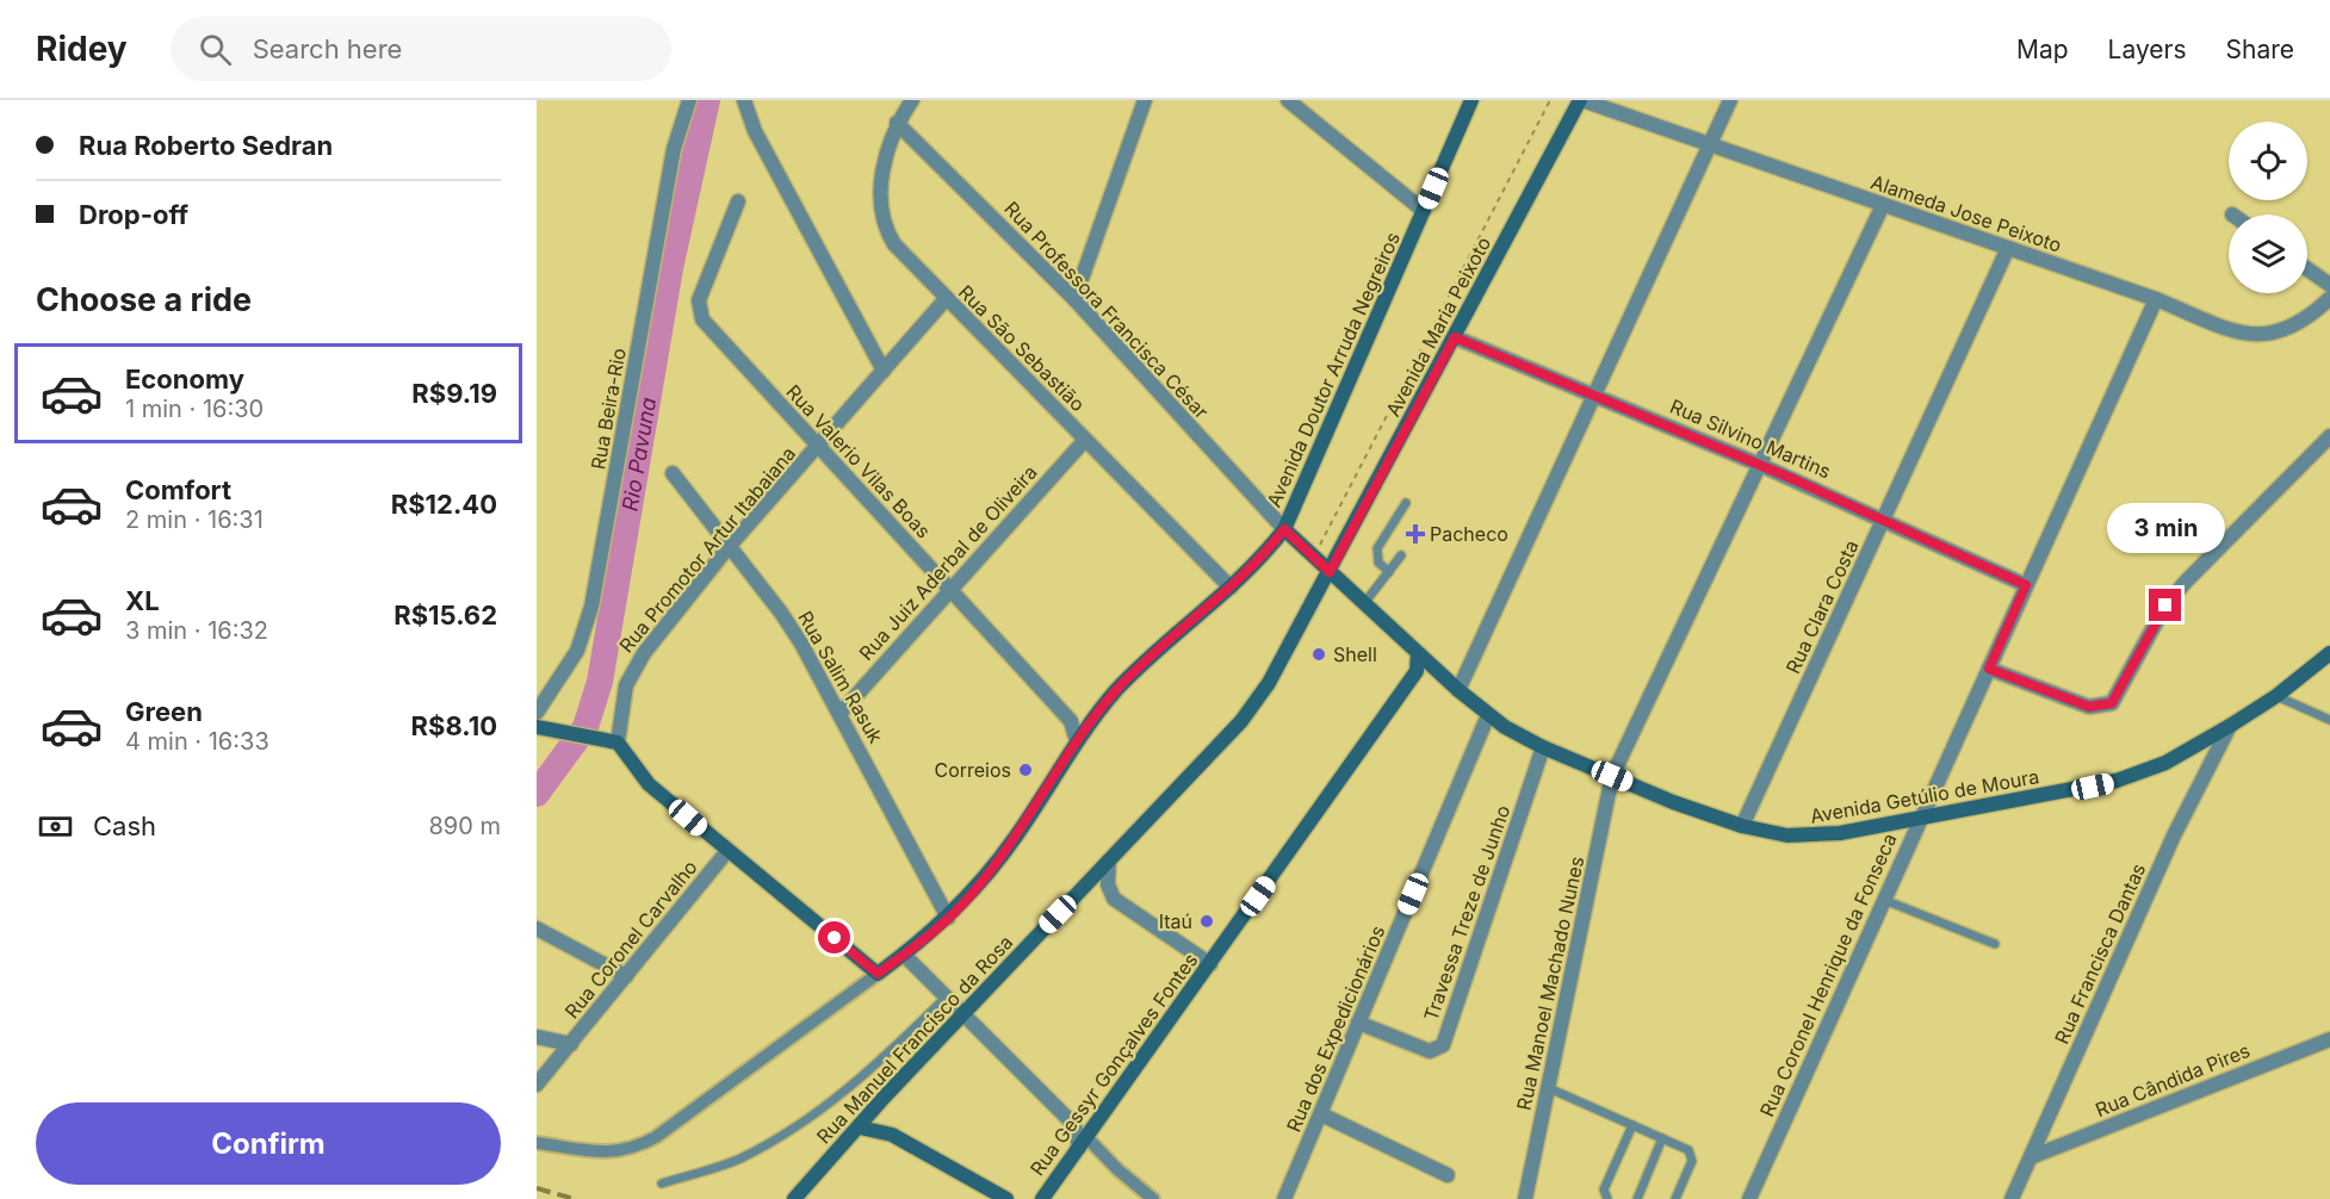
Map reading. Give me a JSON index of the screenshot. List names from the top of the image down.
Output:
{
  "streets": {
    "main road": [
      "Avenida Maria Peixoto",
      "Avenida Doutor Arruda Negreiros",
      "Avenida Getúlio de Moura",
      "Rua Manuel Francisco da Rosa",
      "Rua Gessyr Gonçalves Fontes"
    ],
    "street": [
      "Alameda Jose Peixoto",
      "Rua Professora Francisca César",
      "Rua São Sebastião",
      "Rua Beira-Rio",
      "Rua Silvino Martins",
      "Rua Valerio Vilas Boas",
      "Rua Promotor Artur Itabaiana",
      "Rua Juiz Aderbal de Oliveira",
      "Rua Clara Costa",
      "Rua Salim Rasuk",
      "Travessa Treze de Junho",
      "Rua Coronel Carvalho",
      "Rua Francisca Dantas",
      "Rua Coronel Henrique da Fonseca",
      "Rua Manoel Machado Nunes",
      "Rua dos Expedicionários",
      "Rua Cândida Pires"
    ]
  },
  "crossings": [
    ["Alameda Jose Peixoto", "Avenida Maria Peixoto"],
    ["Alameda Jose Peixoto", "Rua Clara Costa"],
    ["Alameda Jose Peixoto", "Rua Coronel Henrique da Fonseca"],
    ["Alameda Jose Peixoto", "Rua Manoel Machado Nunes"],
    ["Rua Professora Francisca César", "Rua São Sebastião"],
    ["Rua Professora Francisca César", "Avenida Doutor Arruda Negreiros"],
    ["Rua Professora Francisca César", "Avenida Getúlio de Moura"],
    ["Avenida Maria Peixoto", "Rua Silvino Martins"],
    ["Avenida Maria Peixoto", "Avenida Getúlio de Moura"],
    ["Avenida Maria Peixoto", "Rua Manuel Francisco da Rosa"],
    ["Rua São Sebastião", "Avenida Doutor Arruda Negreiros"],
    ["Rua São Sebastião", "Rua Promotor Artur Itabaiana"],
    ["Rua São Sebastião", "Rua Juiz Aderbal de Oliveira"],
    ["Avenida Doutor Arruda Negreiros", "Rua Valerio Vilas Boas"],
    ["Avenida Doutor Arruda Negreiros", "Rua Salim Rasuk"],
    ["Avenida Doutor Arruda Negreiros", "Avenida Getúlio de Moura"],
    ["Rua Silvino Martins", "Rua Clara Costa"],
    ["Rua Silvino Martins", "Rua Coronel Henrique da Fonseca"],
    ["Rua Silvino Martins", "Rua Manoel Machado Nunes"],
    ["Rua Valerio Vilas Boas", "Rua Promotor Artur Itabaiana"],
    ["Rua Valerio Vilas Boas", "Rua Juiz Aderbal de Oliveira"],
    ["Rua Promotor Artur Itabaiana", "Rua Salim Rasuk"],
    ["Rua Juiz Aderbal de Oliveira", "Rua Salim Rasuk"],
    ["Rua Clara Costa", "Avenida Getúlio de Moura"],
    ["Avenida Getúlio de Moura", "Travessa Treze de Junho"],
    ["Avenida Getúlio de Moura", "Rua Francisca Dantas"],
    ["Avenida Getúlio de Moura", "Rua Coronel Henrique da Fonseca"],
    ["Avenida Getúlio de Moura", "Rua Manoel Machado Nunes"],
    ["Avenida Getúlio de Moura", "Rua dos Expedicionários"],
    ["Avenida Getúlio de Moura", "Rua Manuel Francisco da Rosa"],
    ["Travessa Treze de Junho", "Rua dos Expedicionários"],
    ["Rua Francisca Dantas", "Rua Cândida Pires"]
  ],
  "water": ["Rio Pavuna"],
  "places": {
    "health": ["Pacheco"],
    "other": ["Shell", "Correios", "Itaú"]
  },
  "page": {
    "header": "Ridey",
    "search": "Search here",
    "nav": ["Map", "Layers", "Share"],
    "banner": ["Rua Roberto Sedran", "Drop-off"],
    "heading": "Choose a ride",
    "list": [
      {
        "name": "Economy",
        "note": "1 min · 16:30",
        "value": "R$9.19"
      },
      {
        "name": "Comfort",
        "note": "2 min · 16:31",
        "value": "R$12.40"
      },
      {
        "name": "XL",
        "note": "3 min · 16:32",
        "value": "R$15.62"
      },
      {
        "name": "Green",
        "note": "4 min · 16:33",
        "value": "R$8.10"
      }
    ],
    "bubble": "3 min",
    "pay": ["Cash", "890 m"],
    "buttons": "Confirm"
  }
}
